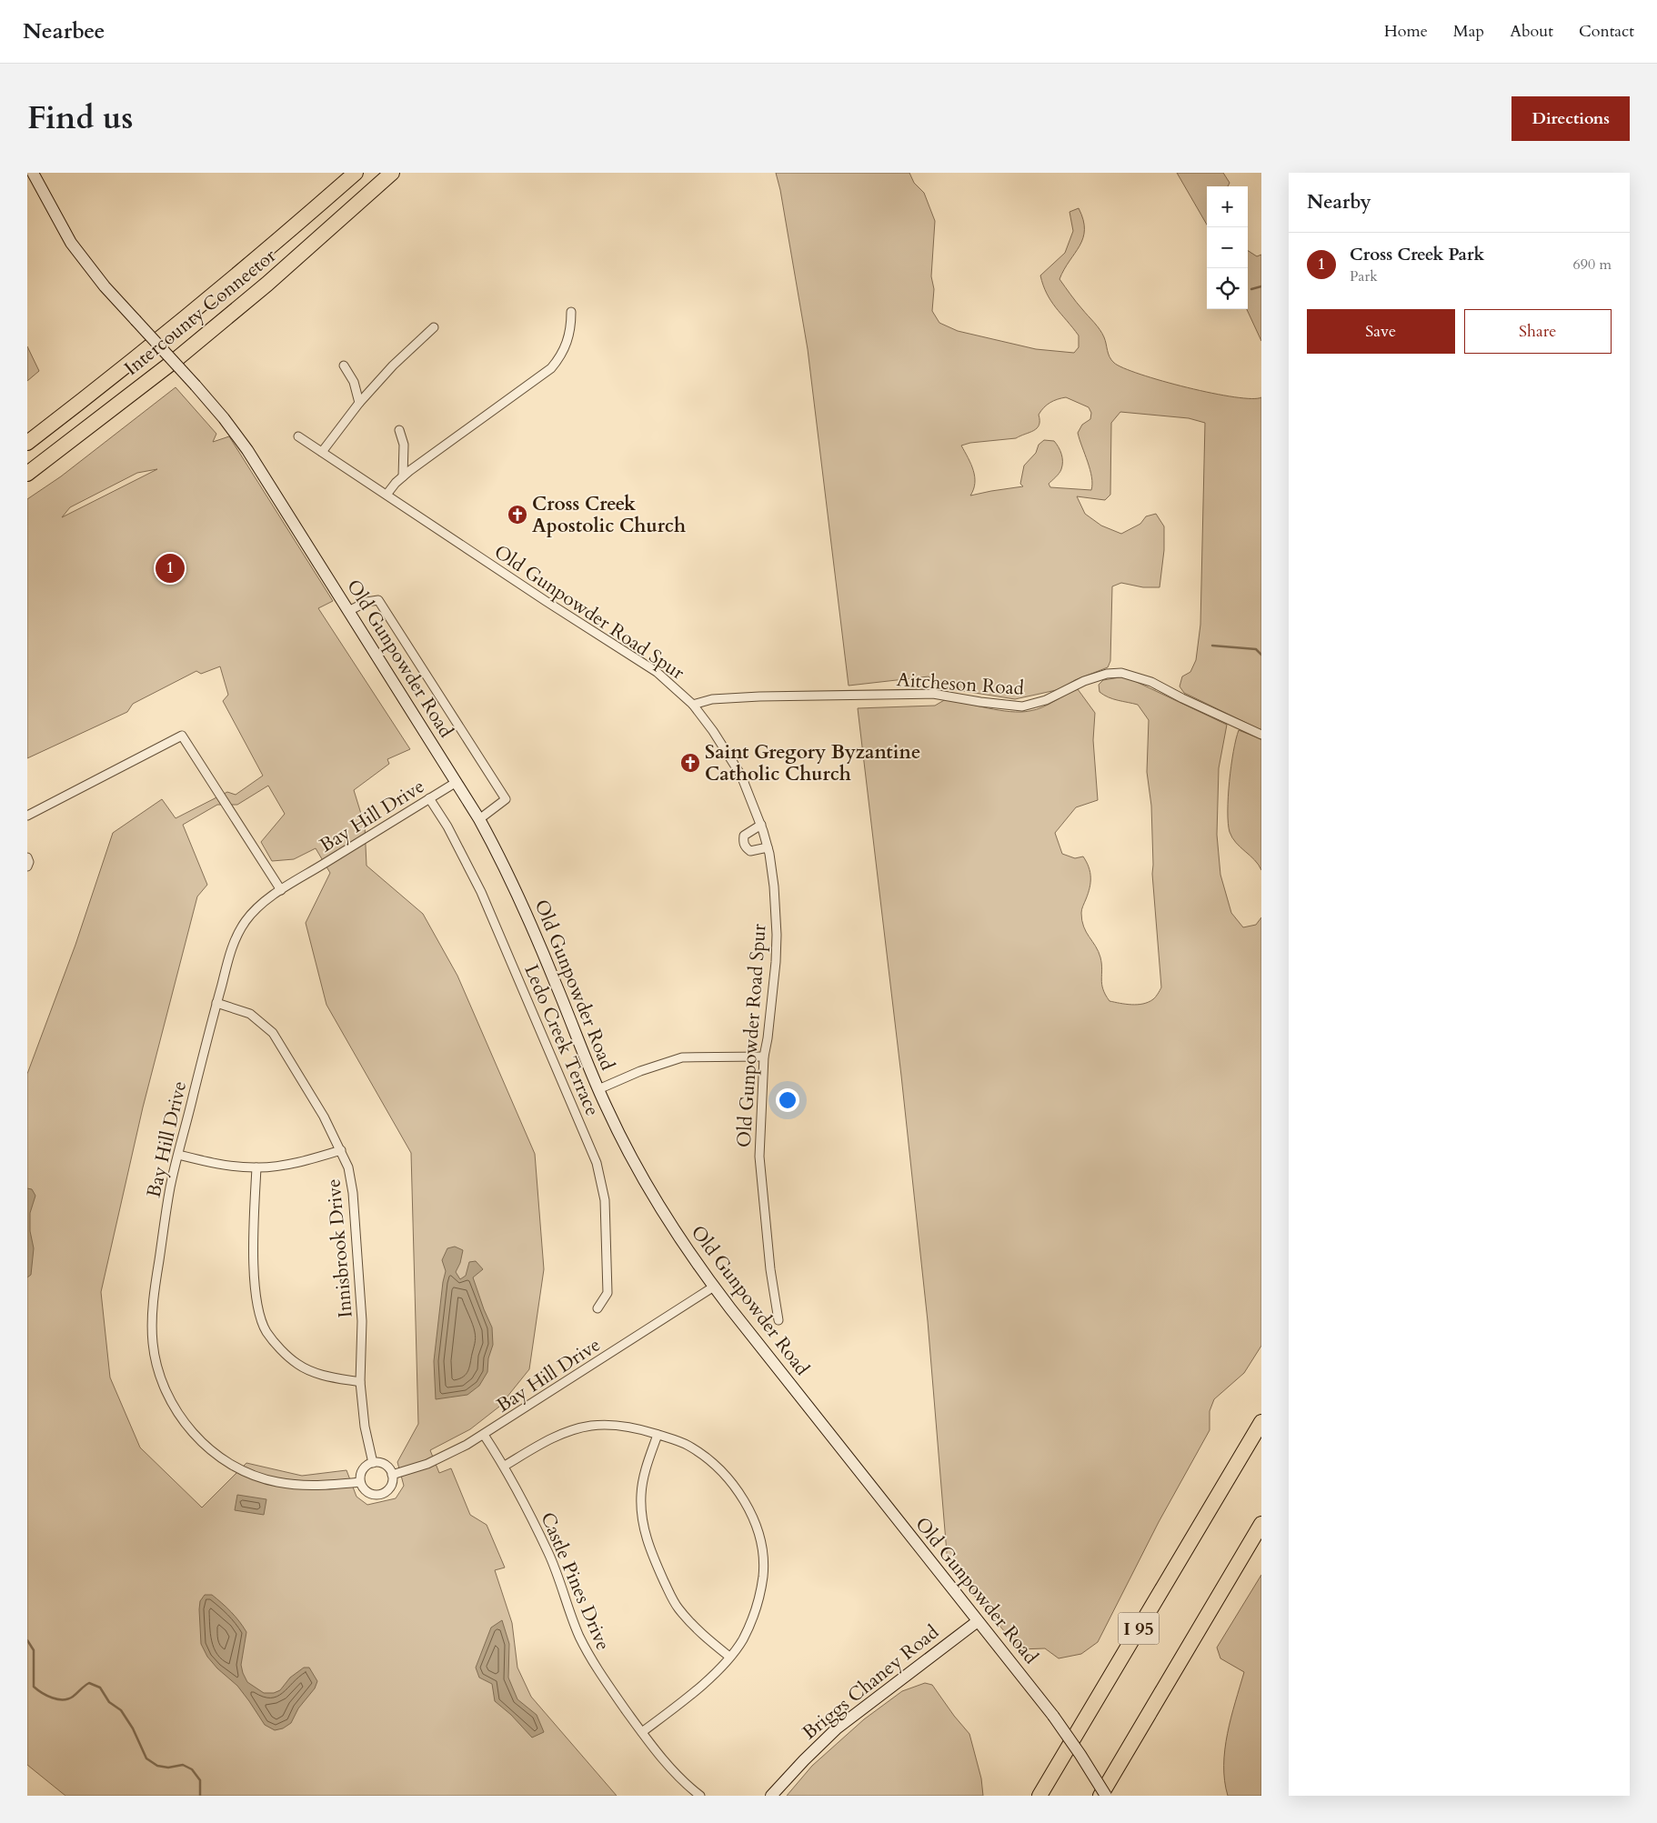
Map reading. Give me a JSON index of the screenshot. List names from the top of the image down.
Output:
{
  "streets": {
    "highway": ["Intercounty Connector", "I 95"],
    "main road": ["Old Gunpowder Road", "Briggs Chaney Road"],
    "street": [
      "Old Gunpowder Road Spur",
      "Aitcheson Road",
      "Bay Hill Drive",
      "Ledo Creek Terrace",
      "Innisbrook Drive",
      "Castle Pines Drive"
    ]
  },
  "crossings": [
    ["Old Gunpowder Road Spur", "Aitcheson Road"],
    ["Old Gunpowder Road", "Bay Hill Drive"],
    ["Old Gunpowder Road", "Briggs Chaney Road"],
    ["Bay Hill Drive", "Ledo Creek Terrace"],
    ["Bay Hill Drive", "Innisbrook Drive"],
    ["Bay Hill Drive", "Castle Pines Drive"]
  ],
  "places": {
    "church": ["Cross Creek Apostolic Church", "Saint Gregory Byzantine Catholic Church"]
  },
  "page": {
    "header": "Nearbee",
    "nav": [
      "Home",
      "Map",
      "About",
      "Contact"
    ],
    "title": "Find us",
    "buttons": [
      "Directions",
      ["Save", "Share"]
    ],
    "heading": "Nearby",
    "map_buttons": ["+", "−"],
    "list": [
      {
        "mark": "1",
        "name": "Cross Creek Park",
        "note": "Park",
        "value": "690 m"
      }
    ],
    "pins": "1"
  }
}
